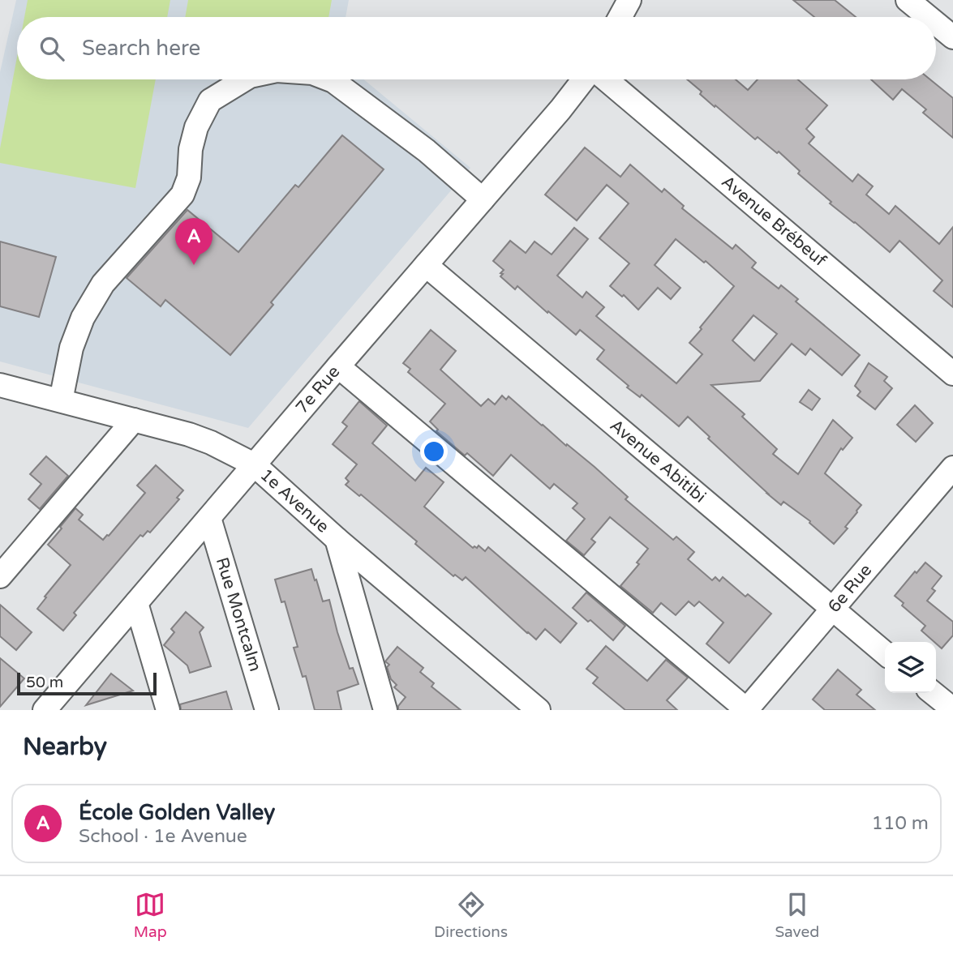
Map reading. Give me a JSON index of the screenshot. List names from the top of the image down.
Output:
{
  "streets": {
    "street": [
      "Avenue Brébeuf",
      "7e Rue",
      "Avenue Abitibi",
      "1e Avenue",
      "6e Rue",
      "Rue Montcalm"
    ]
  },
  "crossings": [
    ["7e Rue", "Avenue Abitibi"],
    ["7e Rue", "1e Avenue"],
    ["7e Rue", "Rue Montcalm"],
    ["Avenue Abitibi", "6e Rue"]
  ],
  "scale_bar": "50 m",
  "page": {
    "search": "Search here",
    "pins": "A",
    "scale": "50 m",
    "heading": "Nearby",
    "list": [
      {
        "mark": "A",
        "name": "École Golden Valley",
        "note": "School · 1e Avenue",
        "value": "110 m"
      }
    ],
    "nav": ["Map", "Directions", "Saved"]
  }
}
